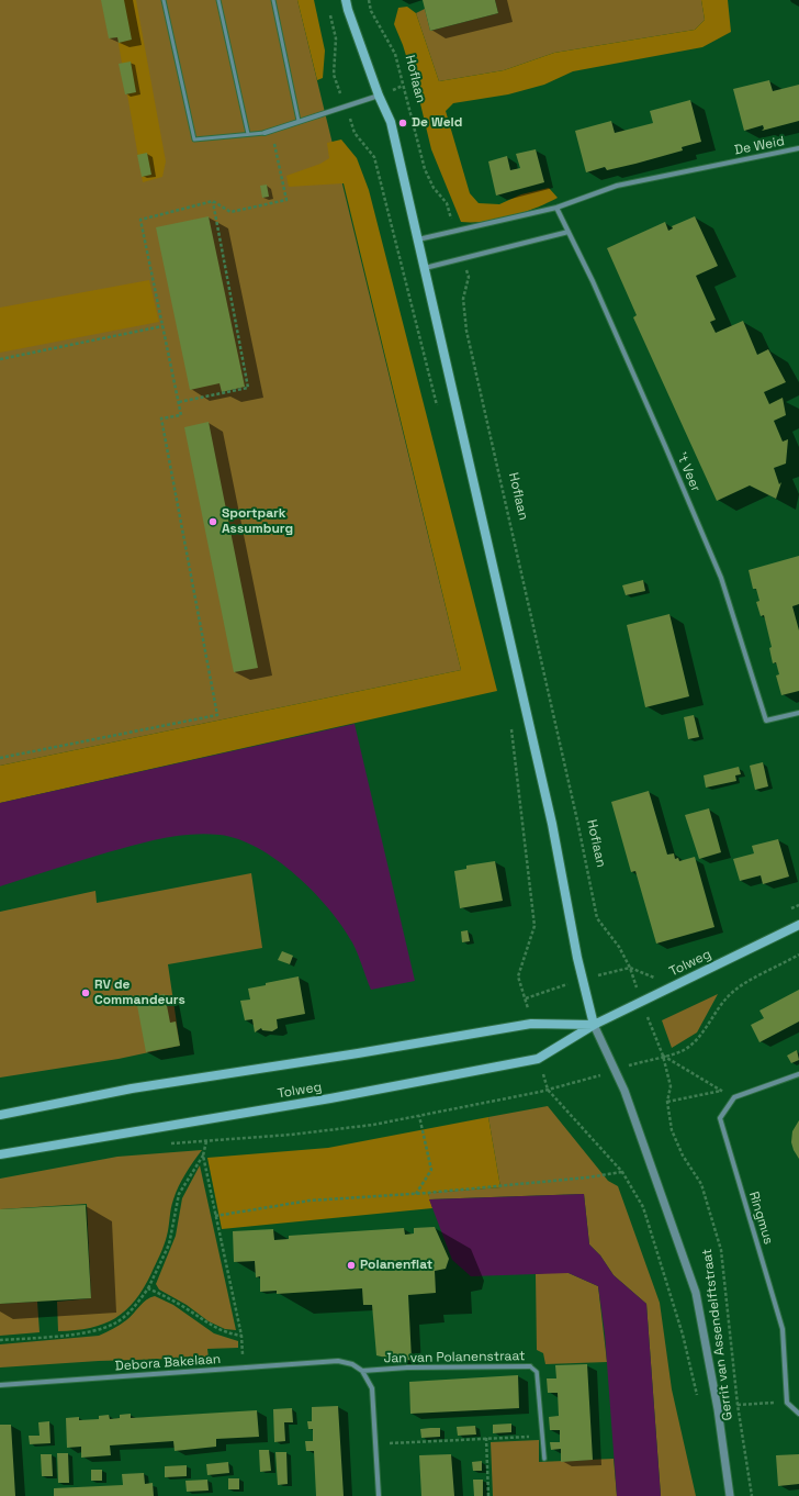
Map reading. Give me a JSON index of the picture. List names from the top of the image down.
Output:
{
  "streets": {
    "main road": ["Tolweg"],
    "street": [
      "De Weid",
      "'t Veer",
      "Ringmus",
      "Gerrit van Assendelftstraat",
      "Jan van Polanenstraat",
      "Debora Bakelaan"
    ],
    "path": ["Hoflaan"]
  },
  "crossings": [
    ["Hoflaan", "De Weid"],
    ["Hoflaan", "Tolweg"],
    ["Hoflaan", "Gerrit van Assendelftstraat"],
    ["De Weid", "'t Veer"],
    ["Tolweg", "Gerrit van Assendelftstraat"],
    ["Jan van Polanenstraat", "Debora Bakelaan"]
  ],
  "places": [
    "De Weid",
    "Sportpark Assumburg",
    "RV de Commandeurs",
    "Polanenflat"
  ]
}
